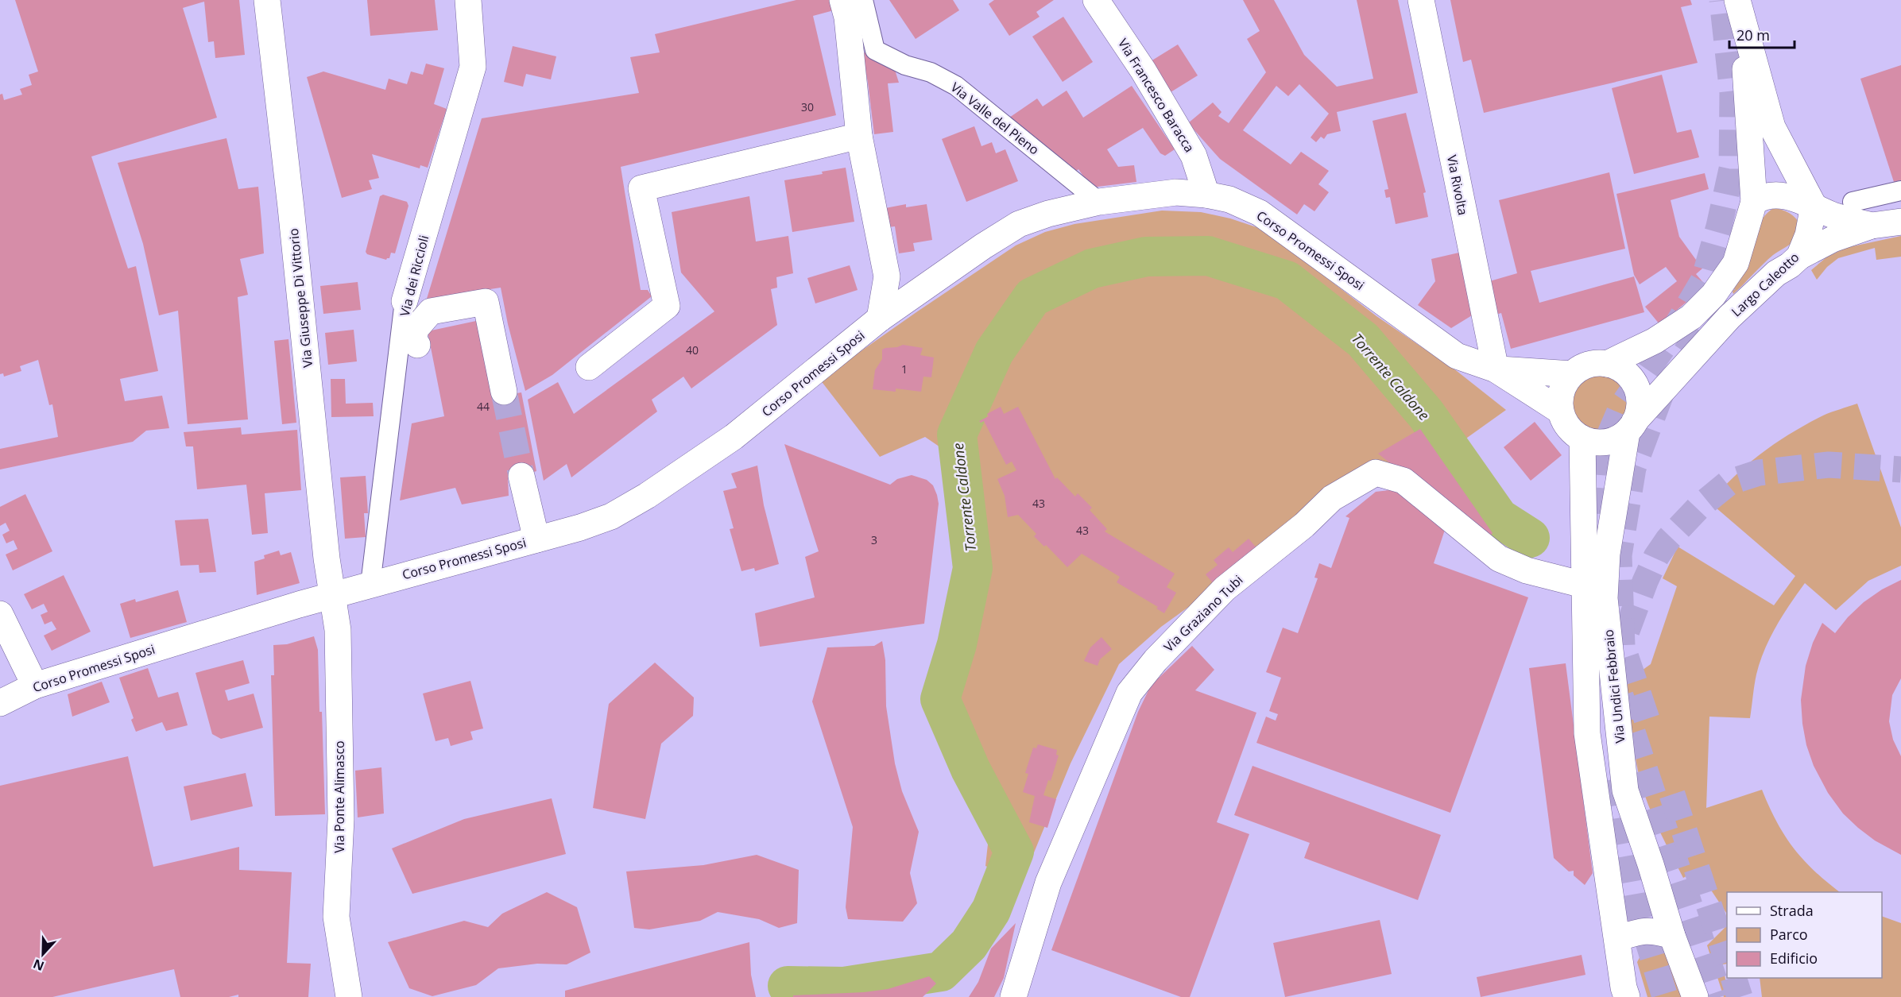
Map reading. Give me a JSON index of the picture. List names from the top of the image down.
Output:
{
  "streets": {
    "street": [
      "Via Francesco Baracca",
      "Via Valle del Pieno",
      "Via Rivolta",
      "Corso Promessi Sposi",
      "Via dei Riccioli",
      "Largo Caleotto",
      "Via Giuseppe Di Vittorio",
      "Via Graziano Tubi",
      "Via Undici Febbraio",
      "Via Ponte Alimasco"
    ]
  },
  "crossings": [
    ["Via Francesco Baracca", "Corso Promessi Sposi"],
    ["Via Valle del Pieno", "Corso Promessi Sposi"],
    ["Via Rivolta", "Corso Promessi Sposi"],
    ["Corso Promessi Sposi", "Via dei Riccioli"],
    ["Corso Promessi Sposi", "Largo Caleotto"],
    ["Corso Promessi Sposi", "Via Giuseppe Di Vittorio"],
    ["Corso Promessi Sposi", "Via Undici Febbraio"],
    ["Corso Promessi Sposi", "Via Ponte Alimasco"],
    ["Largo Caleotto", "Via Undici Febbraio"],
    ["Via Giuseppe Di Vittorio", "Via Ponte Alimasco"],
    ["Via Graziano Tubi", "Via Undici Febbraio"]
  ],
  "water": ["Torrente Caldone"],
  "house_numbers": [
    "30",
    "40",
    "1",
    "44",
    "43",
    "43",
    "3"
  ],
  "legend": ["Strada", "Parco", "Edificio"],
  "scale_bar": "20 m",
  "north": "bottom"
}
